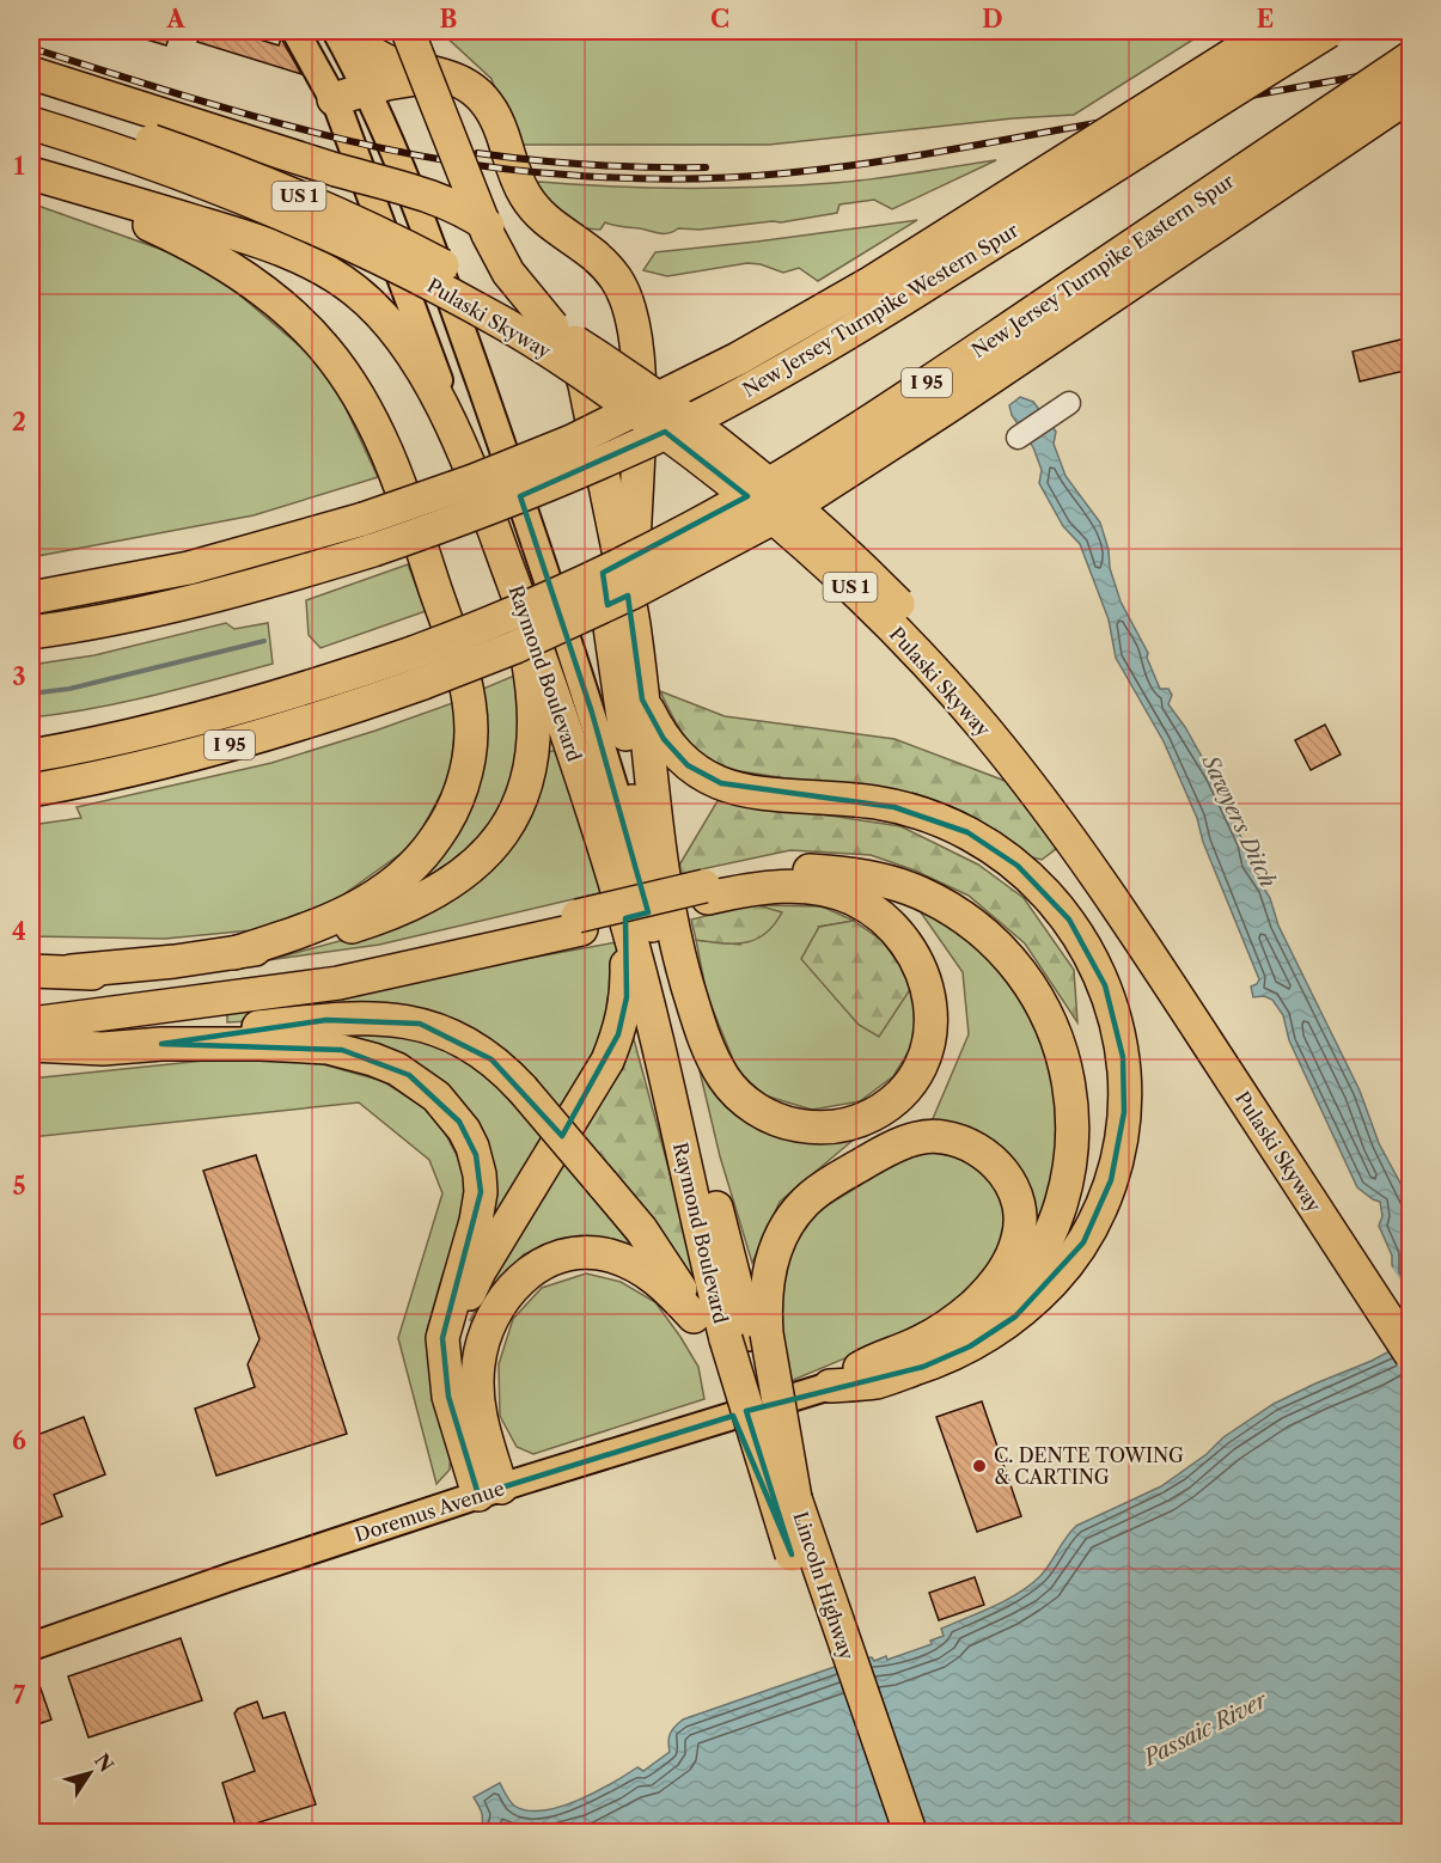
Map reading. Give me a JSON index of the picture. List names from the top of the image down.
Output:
{
  "streets": {
    "highway": [
      "US 1",
      "New Jersey Turnpike Eastern Spur",
      "New Jersey Turnpike Western Spur",
      "Pulaski Skyway",
      "I 95",
      "Raymond Boulevard",
      "Lincoln Highway"
    ],
    "main road": ["Doremus Avenue"]
  },
  "crossings": [
    ["Raymond Boulevard", "Lincoln Highway"]
  ],
  "water": ["Sawyers Ditch", "Passaic River"],
  "places": ["C. DENTE TOWING & CARTING"],
  "north": "top right",
  "grid": {
    "columns": [
      "A",
      "B",
      "C",
      "D",
      "E"
    ],
    "rows": [
      "1",
      "2",
      "3",
      "4",
      "5",
      "6",
      "7"
    ]
  }
}
